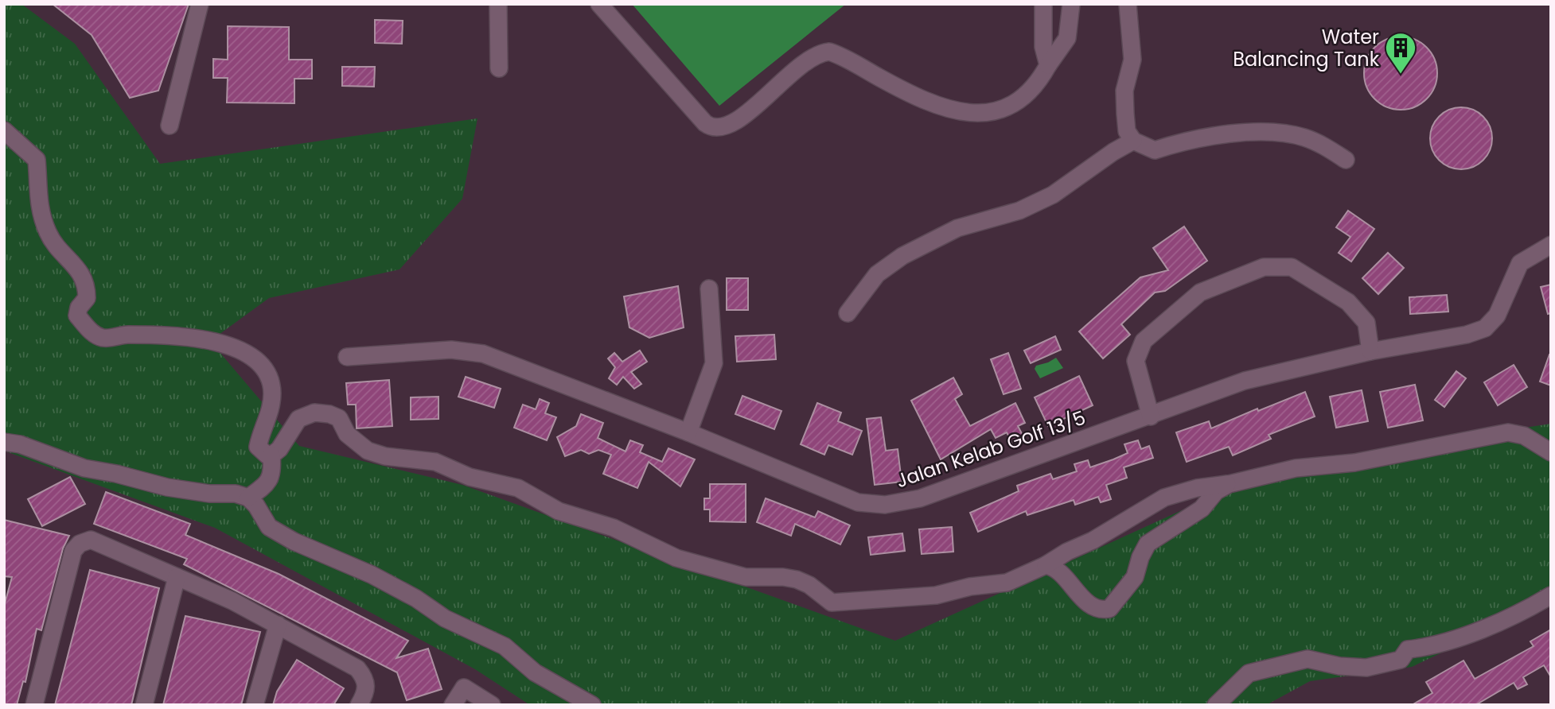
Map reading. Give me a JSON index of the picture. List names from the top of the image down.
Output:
{
  "streets": {
    "street": ["Jalan Kelab Golf 13/5"]
  },
  "places": {
    "building": ["Water Balancing Tank"]
  }
}
